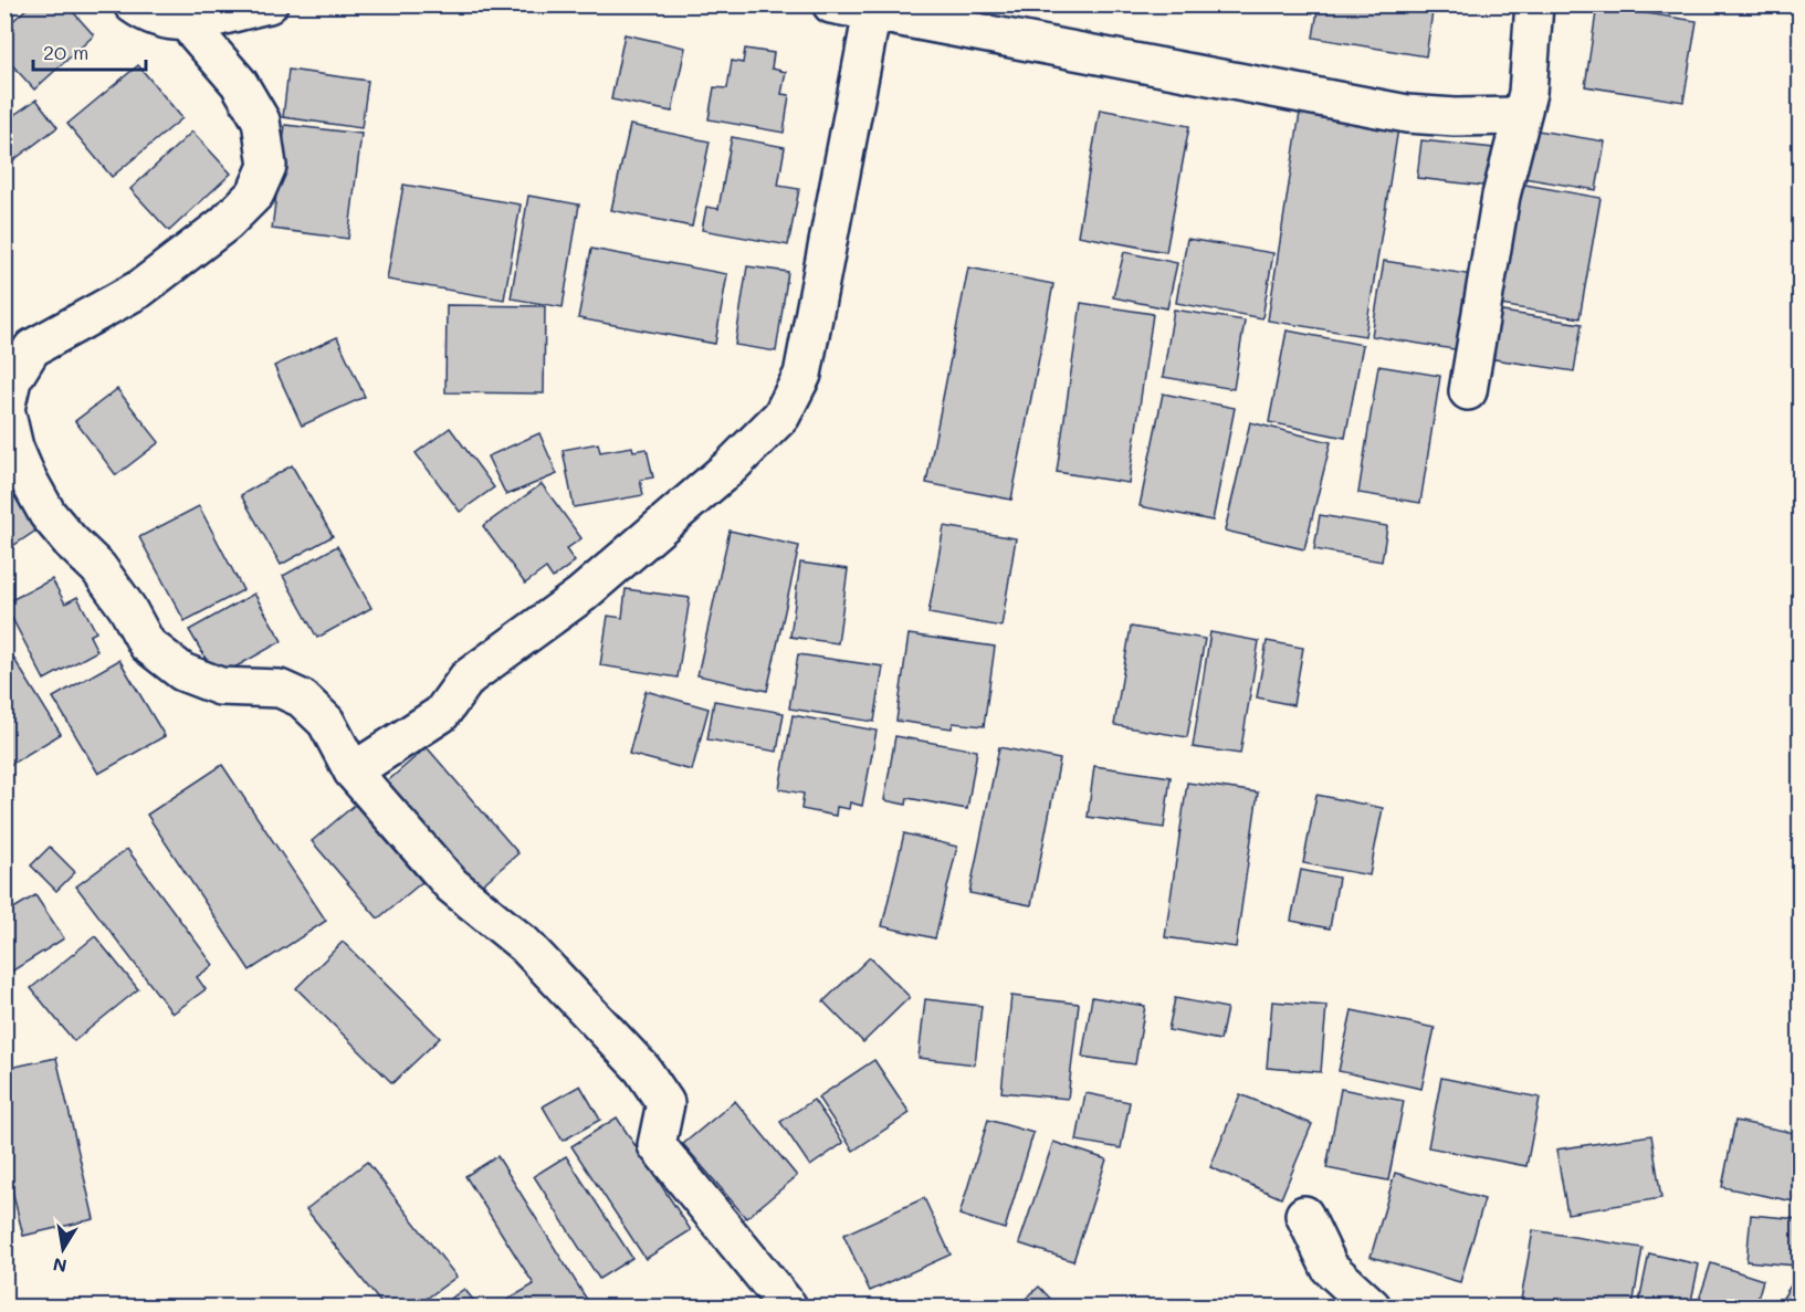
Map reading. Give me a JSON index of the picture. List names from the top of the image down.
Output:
{
  "scale_bar": "20 m",
  "north": "bottom"
}
